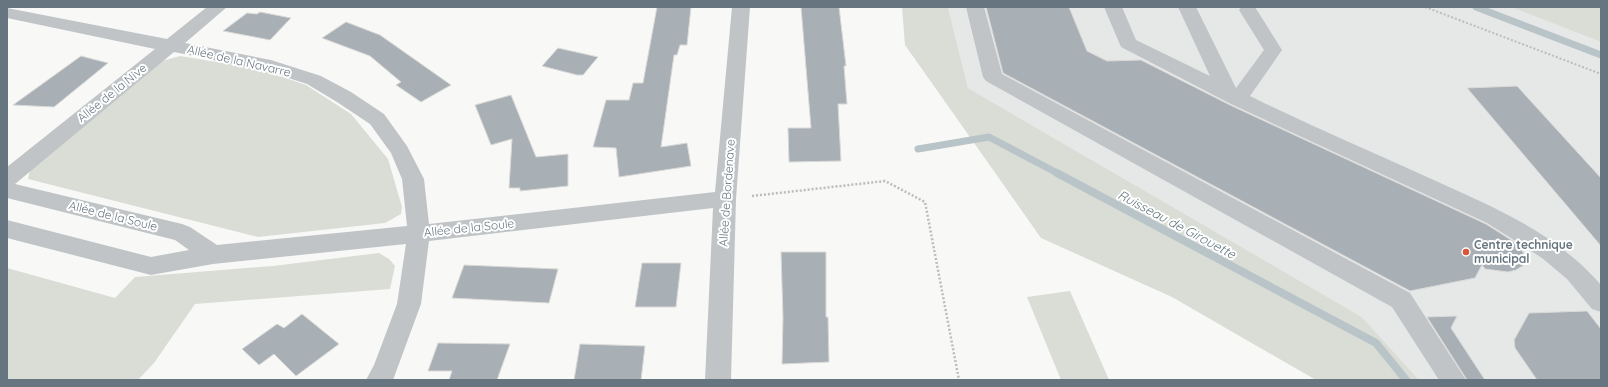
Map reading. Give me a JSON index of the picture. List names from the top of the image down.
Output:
{
  "streets": {
    "street": [
      "Allée de la Navarre",
      "Allée de la Nive",
      "Allée de Bordenave",
      "Allée de la Soule"
    ]
  },
  "crossings": [
    ["Allée de la Navarre", "Allée de la Nive"],
    ["Allée de la Navarre", "Allée de la Soule"],
    ["Allée de Bordenave", "Allée de la Soule"]
  ],
  "water": ["Ruisseau de Girouette"],
  "places": ["Centre technique municipal"]
}
